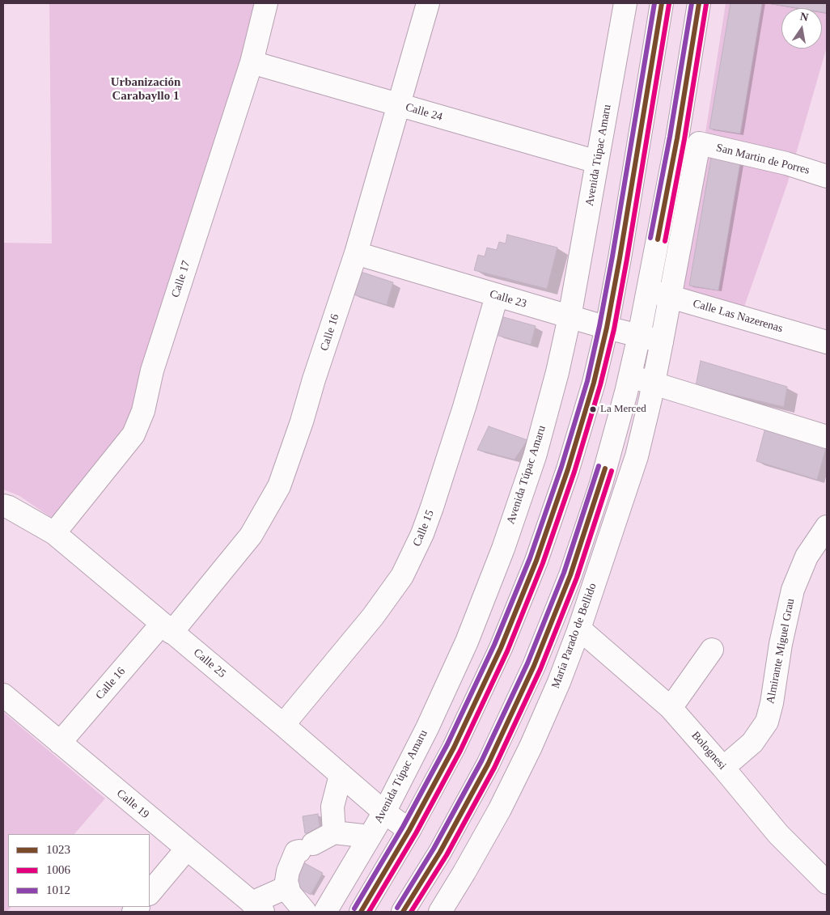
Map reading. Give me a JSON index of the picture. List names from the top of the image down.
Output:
{
  "streets": {
    "main road": [
      "Calle 24",
      "Avenida Túpac Amaru",
      "San Martin de Porres",
      "Calle 17",
      "Calle 23",
      "Calle Las Nazerenas",
      "Calle 16",
      "Calle 15",
      "María Parado de Bellido",
      "Almirante Miguel Grau",
      "Calle 25",
      "Bolognesi",
      "Calle 19"
    ]
  },
  "crossings": [
    ["Calle 24", "Avenida Túpac Amaru"],
    ["Calle 24", "Calle 17"],
    ["Calle 24", "Calle 16"],
    ["Avenida Túpac Amaru", "Calle 23"],
    ["Avenida Túpac Amaru", "Calle 25"],
    ["San Martin de Porres", "María Parado de Bellido"],
    ["Calle 17", "Calle 25"],
    ["Calle 23", "Calle 16"],
    ["Calle 23", "Calle 15"],
    ["Calle 23", "María Parado de Bellido"],
    ["Calle Las Nazerenas", "María Parado de Bellido"],
    ["Calle 16", "Calle 25"],
    ["Calle 16", "Calle 19"],
    ["Calle 15", "Calle 25"],
    ["María Parado de Bellido", "Bolognesi"],
    ["Almirante Miguel Grau", "Bolognesi"]
  ],
  "districts": ["Urbanización Carabayllo 1"],
  "places": ["La Merced"],
  "lines": ["transit line 1023", "transit line 1012", "transit line 1006"],
  "legend": ["1023", "1006", "1012"],
  "north": "top"
}
